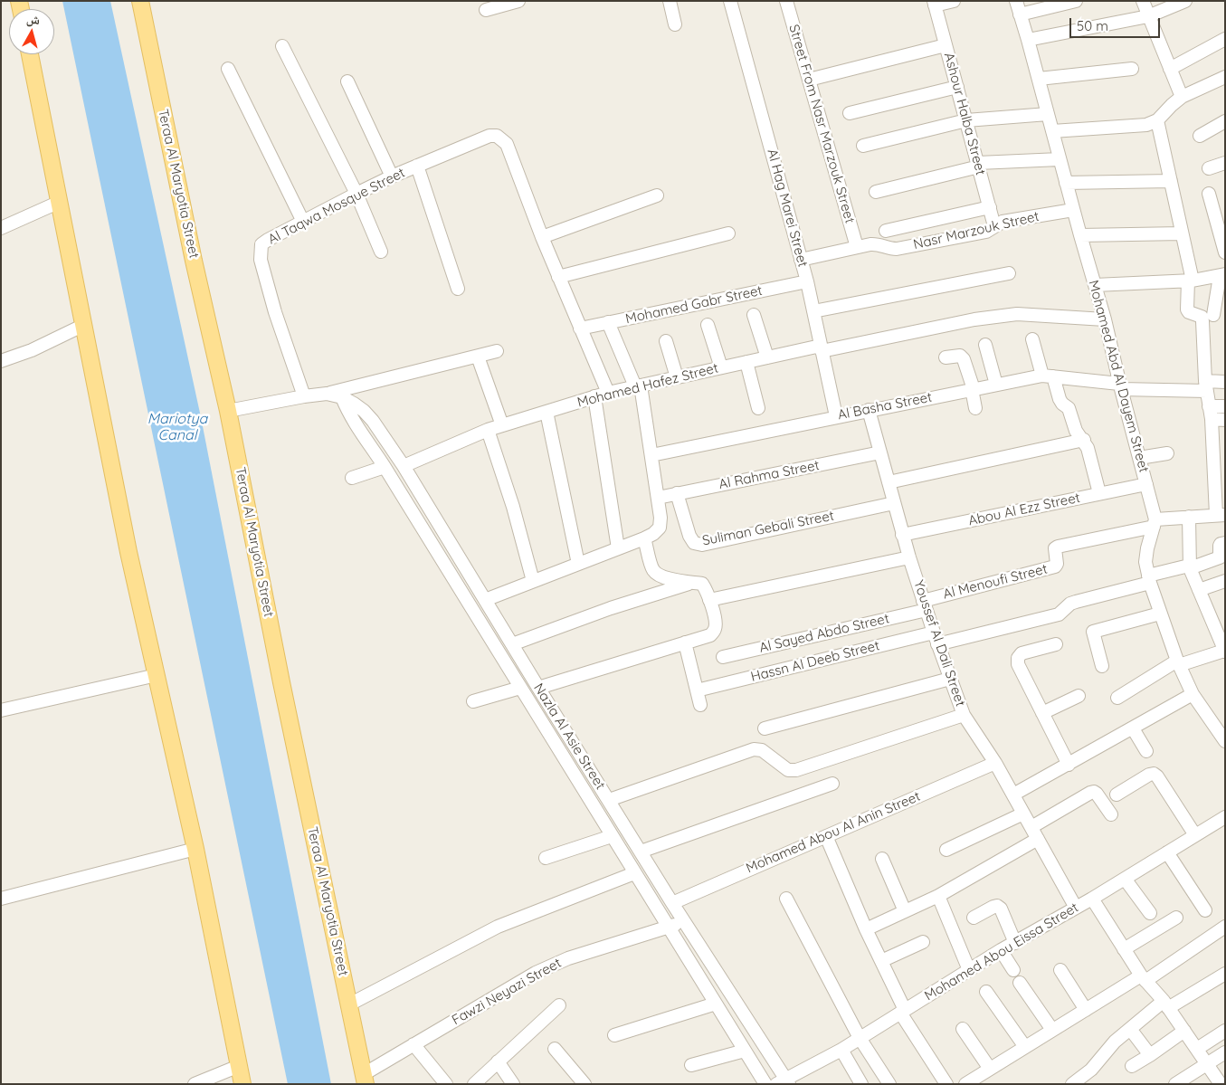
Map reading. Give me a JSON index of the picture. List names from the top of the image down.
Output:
{
  "streets": {
    "main road": ["Teraa Al Maryotia Street"],
    "street": [
      "Ashour Halba Street",
      "Street From Nasr Marzouk Street",
      "Al Taqwa Mosque Street",
      "Al Hag Marei Street",
      "Nasr Marzouk Street",
      "Mohamed Gabr Street",
      "Mohamed Abd Al Dayem Street",
      "Mohamed Hafez Street",
      "Al Basha Street",
      "Al Rahma Street",
      "Abou Al Ezz Street",
      "Suliman Gebali Street",
      "Al Menoufi Street",
      "Al Sayed Abdo Street",
      "Youssef Al Dali Street",
      "Hassn Al Deeb Street",
      "Nazla Al Asie Street",
      "Mohamed Abou Al Anin Street",
      "Mohamed Abou Eissa Street",
      "Fawzi Neyazi Street"
    ]
  },
  "crossings": [
    ["Ashour Halba Street", "Nasr Marzouk Street"],
    ["Street From Nasr Marzouk Street", "Nasr Marzouk Street"],
    ["Teraa Al Maryotia Street", "Nazla Al Asie Street"],
    ["Teraa Al Maryotia Street", "Fawzi Neyazi Street"],
    ["Al Taqwa Mosque Street", "Nazla Al Asie Street"],
    ["Al Hag Marei Street", "Nasr Marzouk Street"],
    ["Al Hag Marei Street", "Mohamed Gabr Street"],
    ["Al Hag Marei Street", "Mohamed Hafez Street"],
    ["Al Hag Marei Street", "Al Basha Street"],
    ["Nasr Marzouk Street", "Mohamed Abd Al Dayem Street"],
    ["Mohamed Abd Al Dayem Street", "Mohamed Hafez Street"],
    ["Mohamed Abd Al Dayem Street", "Al Basha Street"],
    ["Mohamed Abd Al Dayem Street", "Abou Al Ezz Street"],
    ["Mohamed Abd Al Dayem Street", "Al Menoufi Street"],
    ["Mohamed Abd Al Dayem Street", "Hassn Al Deeb Street"],
    ["Mohamed Hafez Street", "Nazla Al Asie Street"],
    ["Al Basha Street", "Youssef Al Dali Street"],
    ["Al Rahma Street", "Suliman Gebali Street"],
    ["Al Rahma Street", "Youssef Al Dali Street"],
    ["Abou Al Ezz Street", "Youssef Al Dali Street"],
    ["Suliman Gebali Street", "Youssef Al Dali Street"],
    ["Al Menoufi Street", "Al Sayed Abdo Street"],
    ["Al Menoufi Street", "Youssef Al Dali Street"],
    ["Al Sayed Abdo Street", "Youssef Al Dali Street"],
    ["Youssef Al Dali Street", "Hassn Al Deeb Street"],
    ["Youssef Al Dali Street", "Mohamed Abou Al Anin Street"],
    ["Youssef Al Dali Street", "Mohamed Abou Eissa Street"],
    ["Nazla Al Asie Street", "Mohamed Abou Al Anin Street"],
    ["Nazla Al Asie Street", "Mohamed Abou Eissa Street"],
    ["Nazla Al Asie Street", "Fawzi Neyazi Street"]
  ],
  "water": ["Mariotya Canal"],
  "scale_bar": "50 m",
  "north": "top"
}
